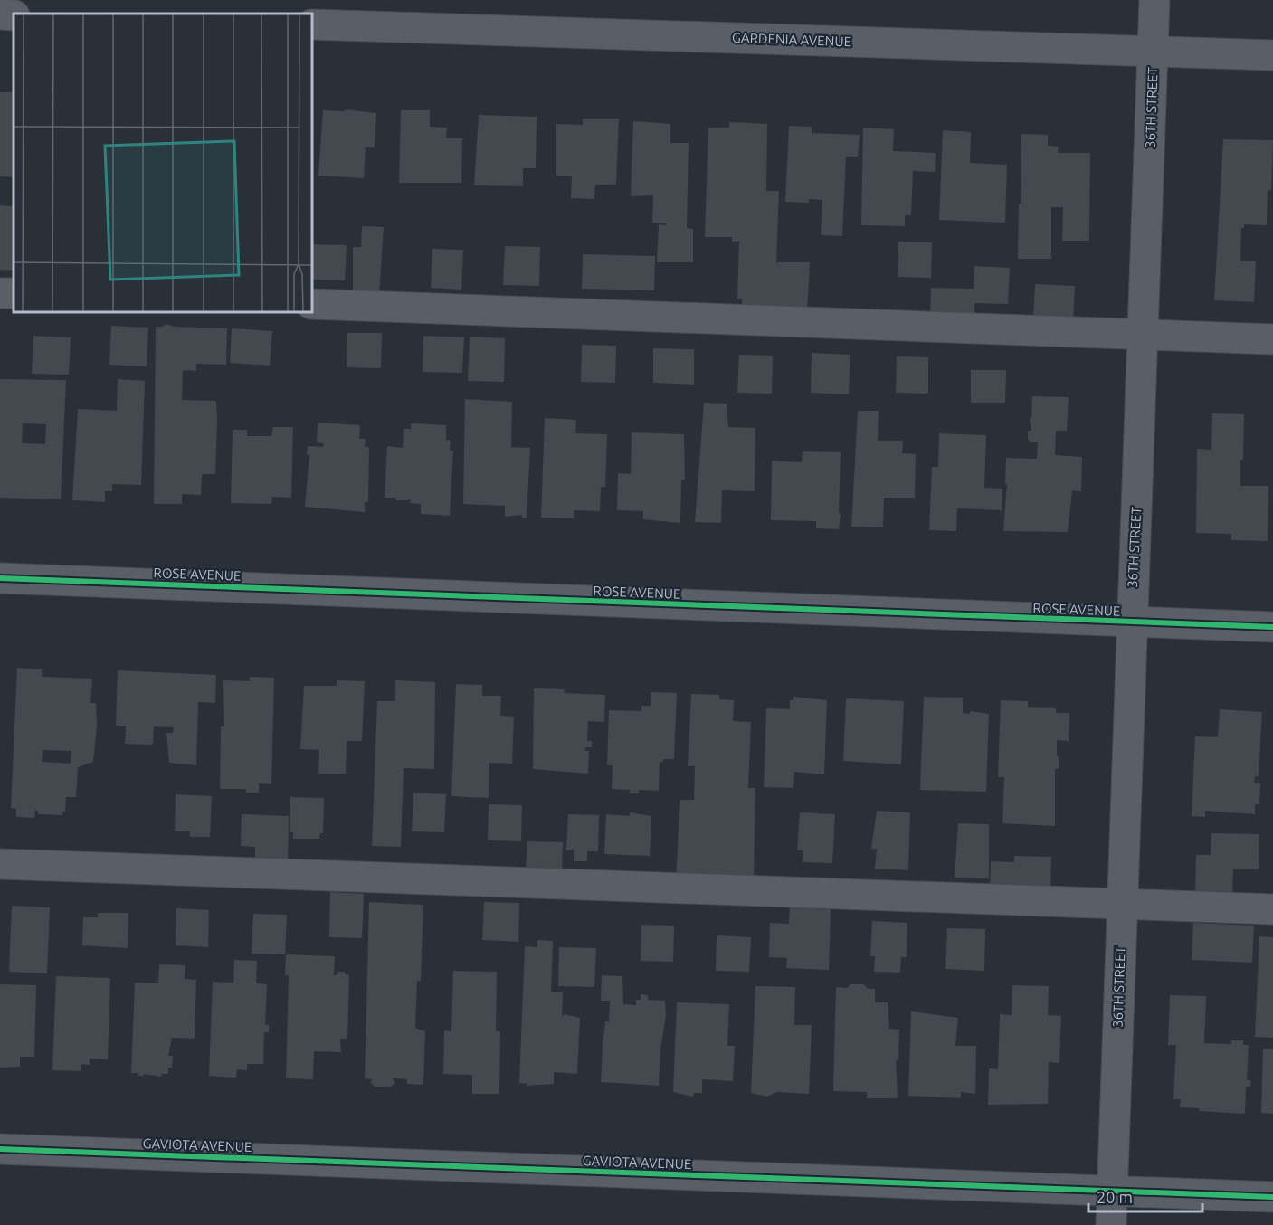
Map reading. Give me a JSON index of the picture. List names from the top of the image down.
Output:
{
  "streets": {
    "street": [
      "GARDENIA AVENUE",
      "36TH STREET",
      "ROSE AVENUE",
      "GAVIOTA AVENUE"
    ]
  },
  "crossings": [
    ["GARDENIA AVENUE", "36TH STREET"],
    ["36TH STREET", "ROSE AVENUE"],
    ["36TH STREET", "GAVIOTA AVENUE"]
  ],
  "scale_bar": "20 m"
}
